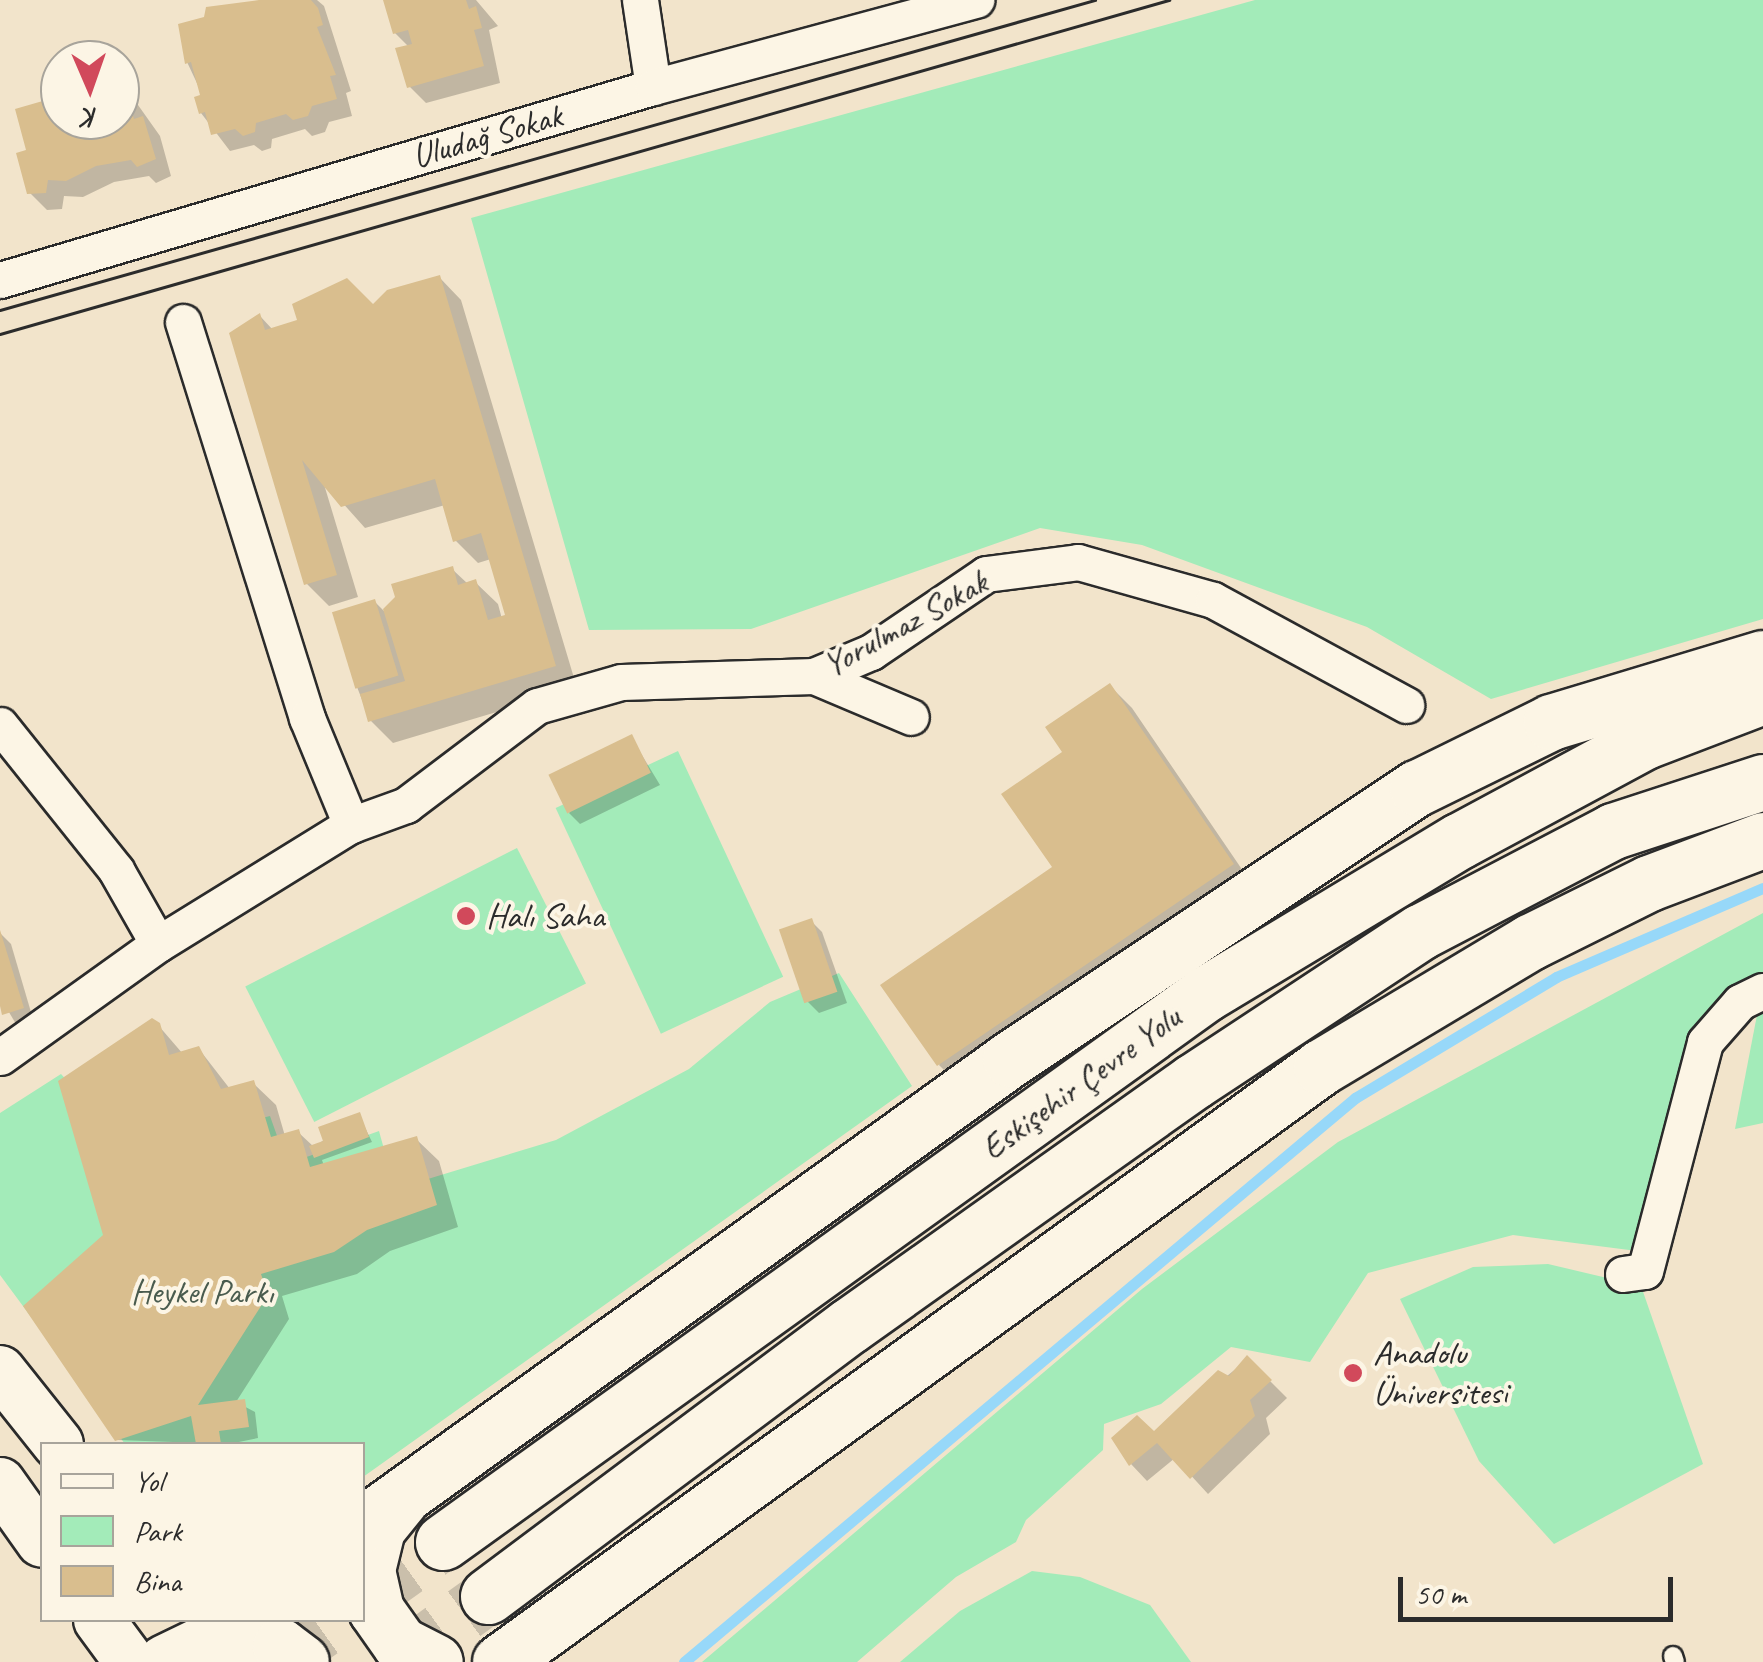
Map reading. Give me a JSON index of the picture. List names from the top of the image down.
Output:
{
  "streets": {
    "highway": ["Eskişehir Çevre Yolu"],
    "street": ["Uludağ Sokak", "Yorulmaz Sokak"]
  },
  "parks": ["Heykel Parkı"],
  "places": ["Halı Saha", "Anadolu Üniversitesi"],
  "legend": ["Yol", "Park", "Bina"],
  "scale_bar": "50 m",
  "north": "bottom"
}
